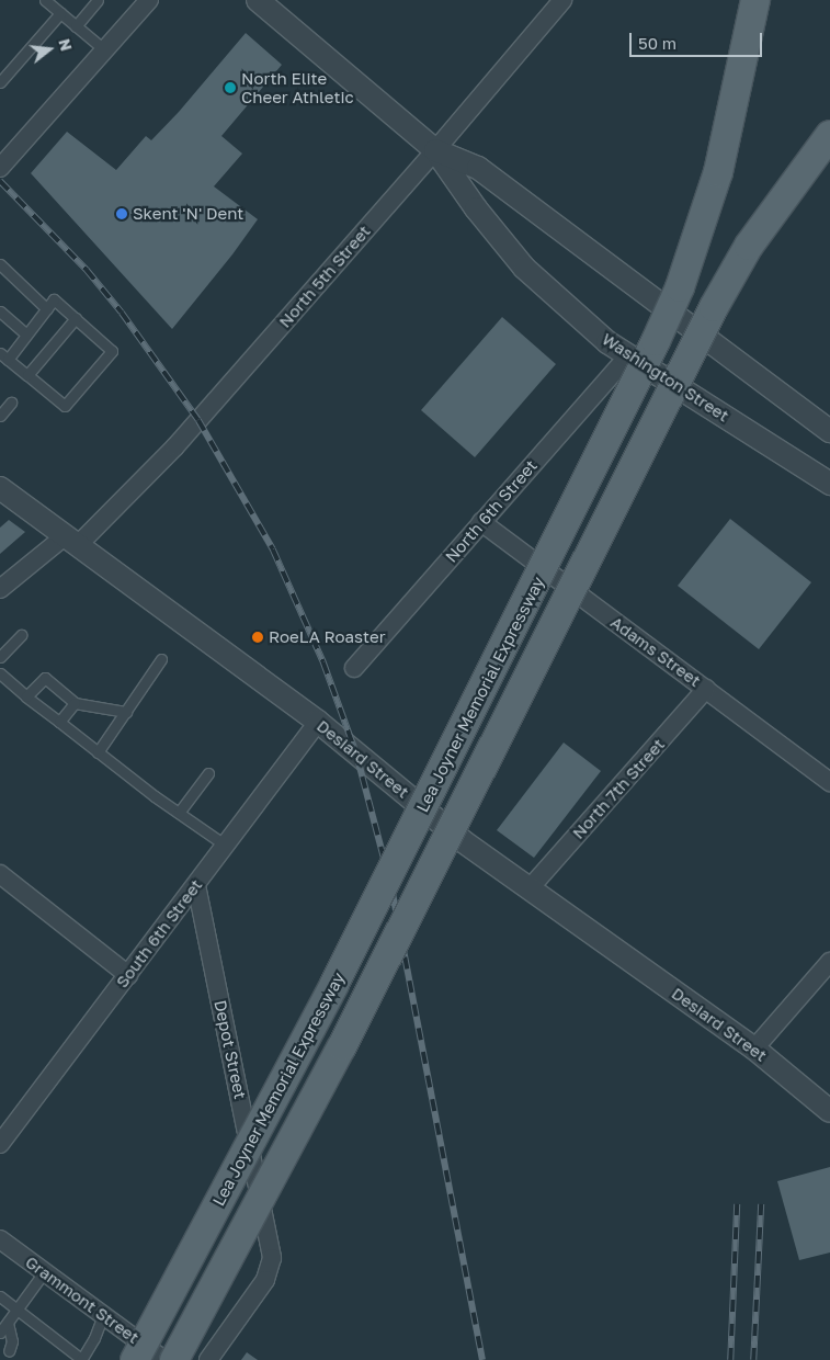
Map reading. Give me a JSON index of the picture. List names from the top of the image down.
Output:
{
  "streets": {
    "main road": ["Lea Joyner Memorial Expressway"],
    "street": [
      "North 5th Street",
      "Washington Street",
      "North 6th Street",
      "Adams Street",
      "Desiard Street",
      "North 7th Street",
      "South 6th Street",
      "Depot Street",
      "Grammont Street"
    ]
  },
  "crossings": [
    ["North 5th Street", "Washington Street"],
    ["North 5th Street", "Desiard Street"],
    ["Washington Street", "North 6th Street"],
    ["North 6th Street", "Adams Street"],
    ["Adams Street", "North 7th Street"],
    ["Desiard Street", "North 7th Street"],
    ["Desiard Street", "South 6th Street"],
    ["South 6th Street", "Depot Street"]
  ],
  "places": ["North Elite Cheer Athletic", "Skent 'N' Dent", "RoeLA Roaster"],
  "scale_bar": "50 m",
  "north": "right"
}
